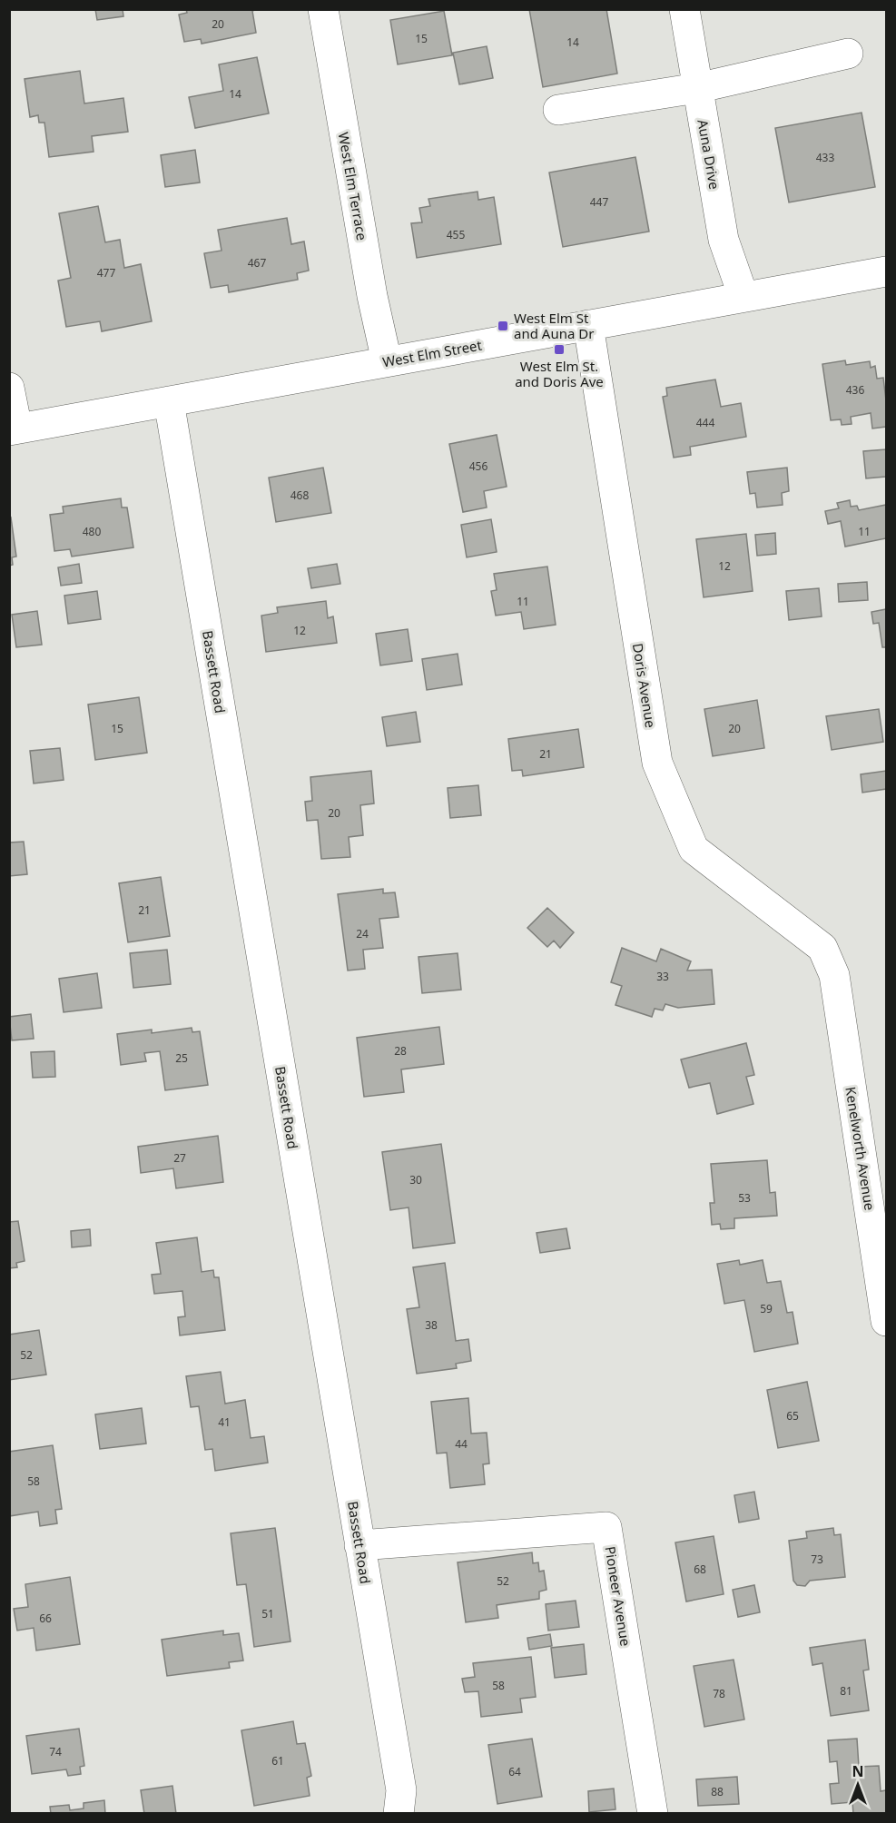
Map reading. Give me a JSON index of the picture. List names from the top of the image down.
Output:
{
  "streets": {
    "street": [
      "Auna Drive",
      "West Elm Terrace",
      "West Elm Street",
      "Bassett Road",
      "Doris Avenue",
      "Kenelworth Avenue",
      "Pioneer Avenue"
    ]
  },
  "crossings": [
    ["Auna Drive", "West Elm Street"],
    ["West Elm Terrace", "West Elm Street"],
    ["West Elm Street", "Bassett Road"],
    ["West Elm Street", "Doris Avenue"],
    ["Bassett Road", "Pioneer Avenue"],
    ["Doris Avenue", "Kenelworth Avenue"]
  ],
  "places": {
    "transit": ["West Elm St and Auna Dr", "West Elm St. and Doris Ave"]
  },
  "house_numbers": [
    "20",
    "15",
    "14",
    "14",
    "433",
    "447",
    "455",
    "467",
    "477",
    "436",
    "444",
    "456",
    "468",
    "480",
    "11",
    "12",
    "11",
    "12",
    "15",
    "20",
    "21",
    "20",
    "21",
    "24",
    "33",
    "28",
    "25",
    "27",
    "30",
    "53",
    "59",
    "38",
    "52",
    "65",
    "41",
    "44",
    "58",
    "73",
    "68",
    "52",
    "51",
    "66",
    "58",
    "81",
    "78",
    "74",
    "61",
    "64",
    "88"
  ],
  "north": "top"
}
